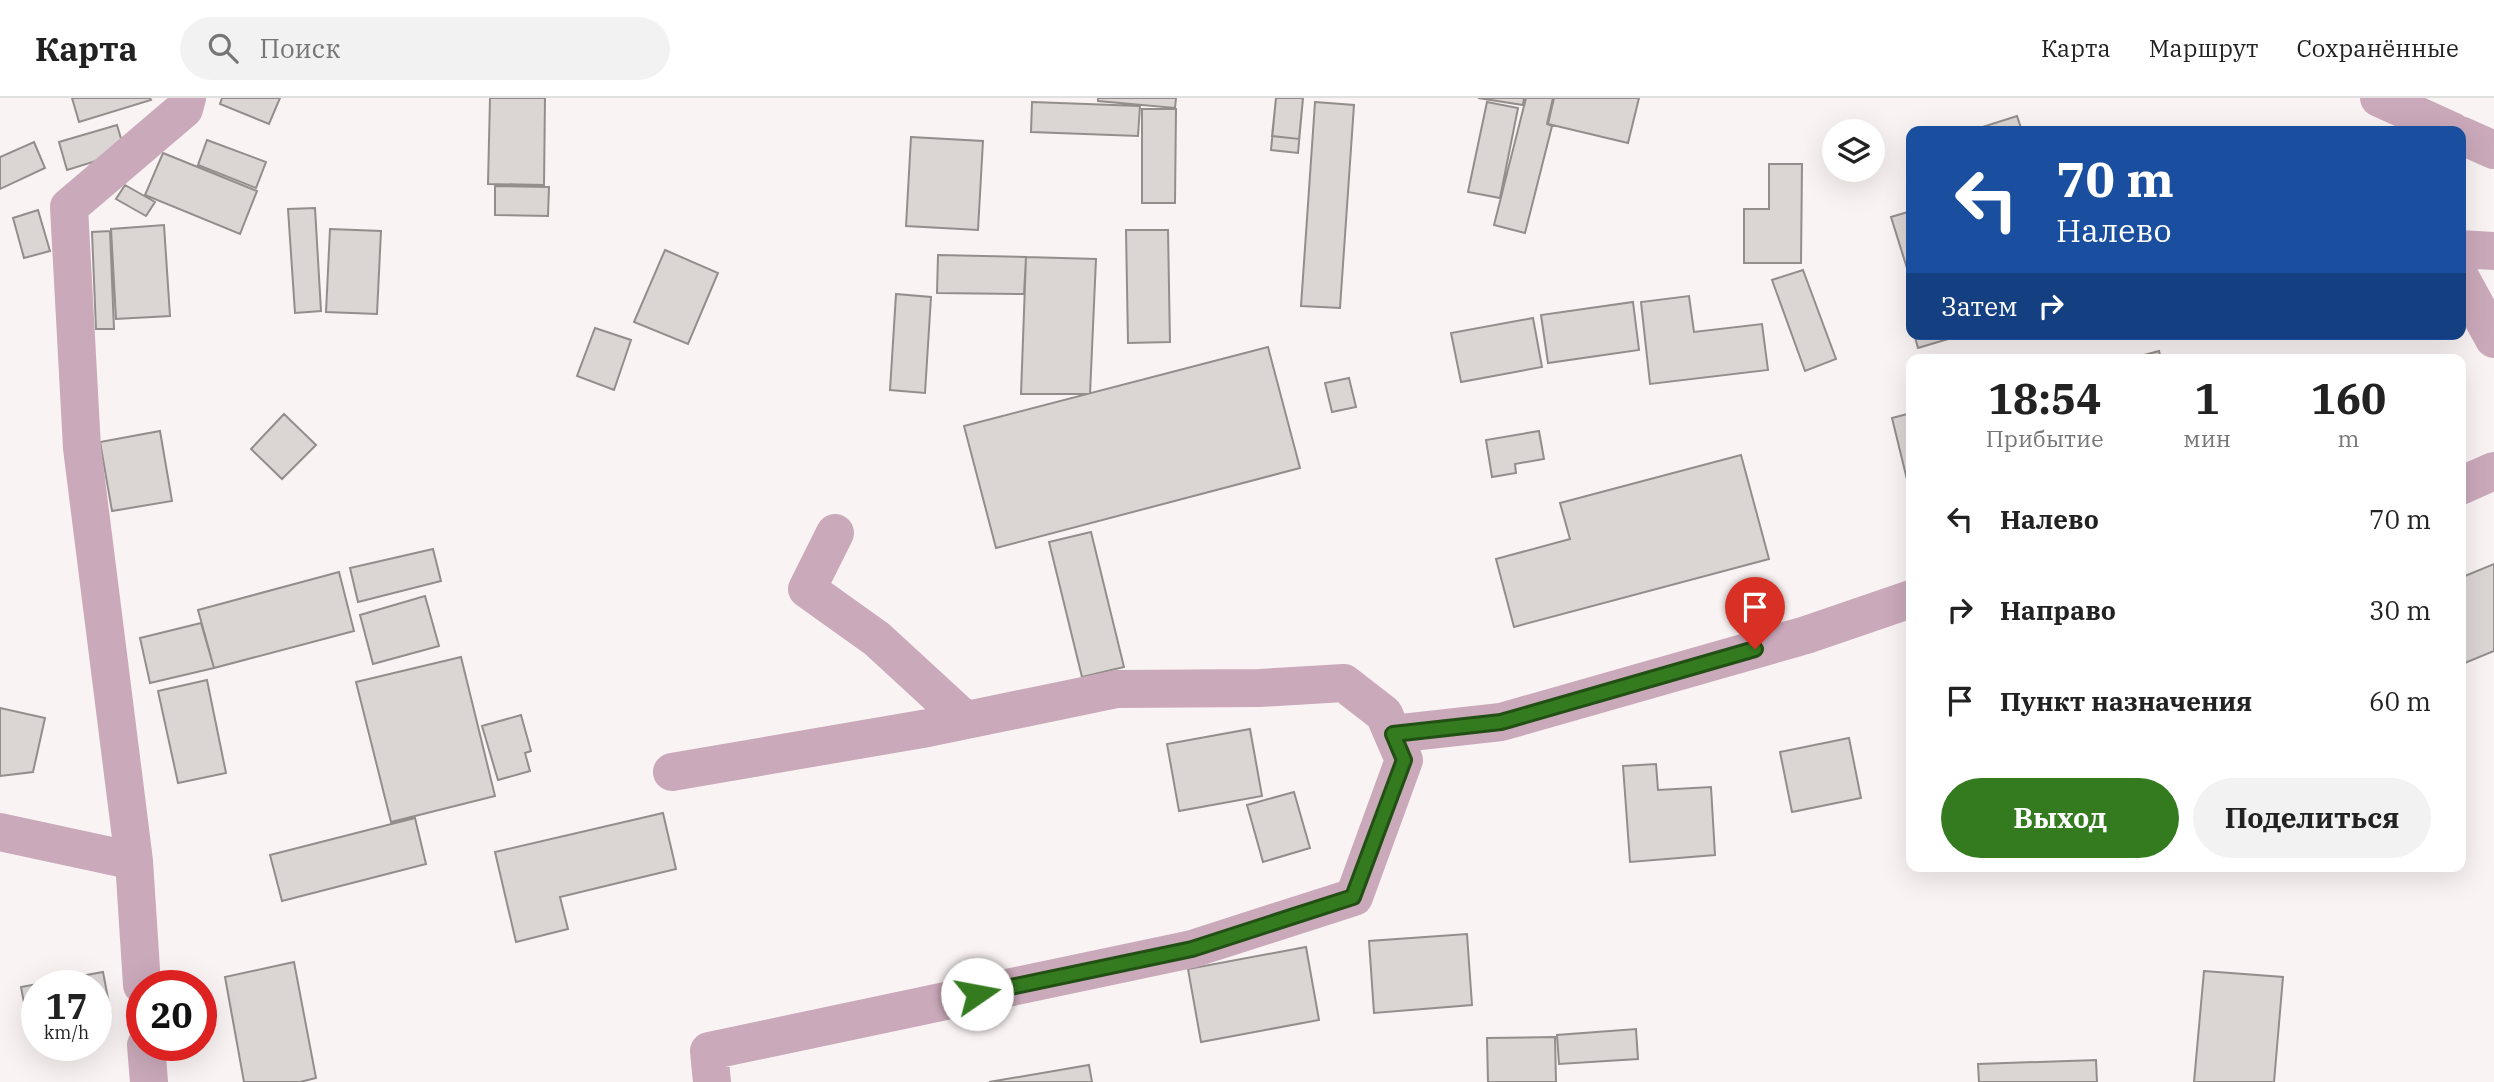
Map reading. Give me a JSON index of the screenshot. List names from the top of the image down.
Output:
{
  "page": {
    "header": "Карта",
    "search": "Поиск",
    "nav": ["Карта", "Маршрут", "Сохранённые"],
    "turn": ["70 m", "Налево"],
    "then": "Затем",
    "eta": [
      "18:54",
      "Прибытие",
      "1",
      "мин",
      "160",
      "m"
    ],
    "list": [
      {
        "name": "Налево",
        "value": "70 m"
      },
      {
        "name": "Направо",
        "value": "30 m"
      },
      {
        "name": "Пункт назначения",
        "value": "60 m"
      }
    ],
    "buttons": ["Выход", "Поделиться"],
    "speed": "17 km/h",
    "limit": "20"
  }
}
